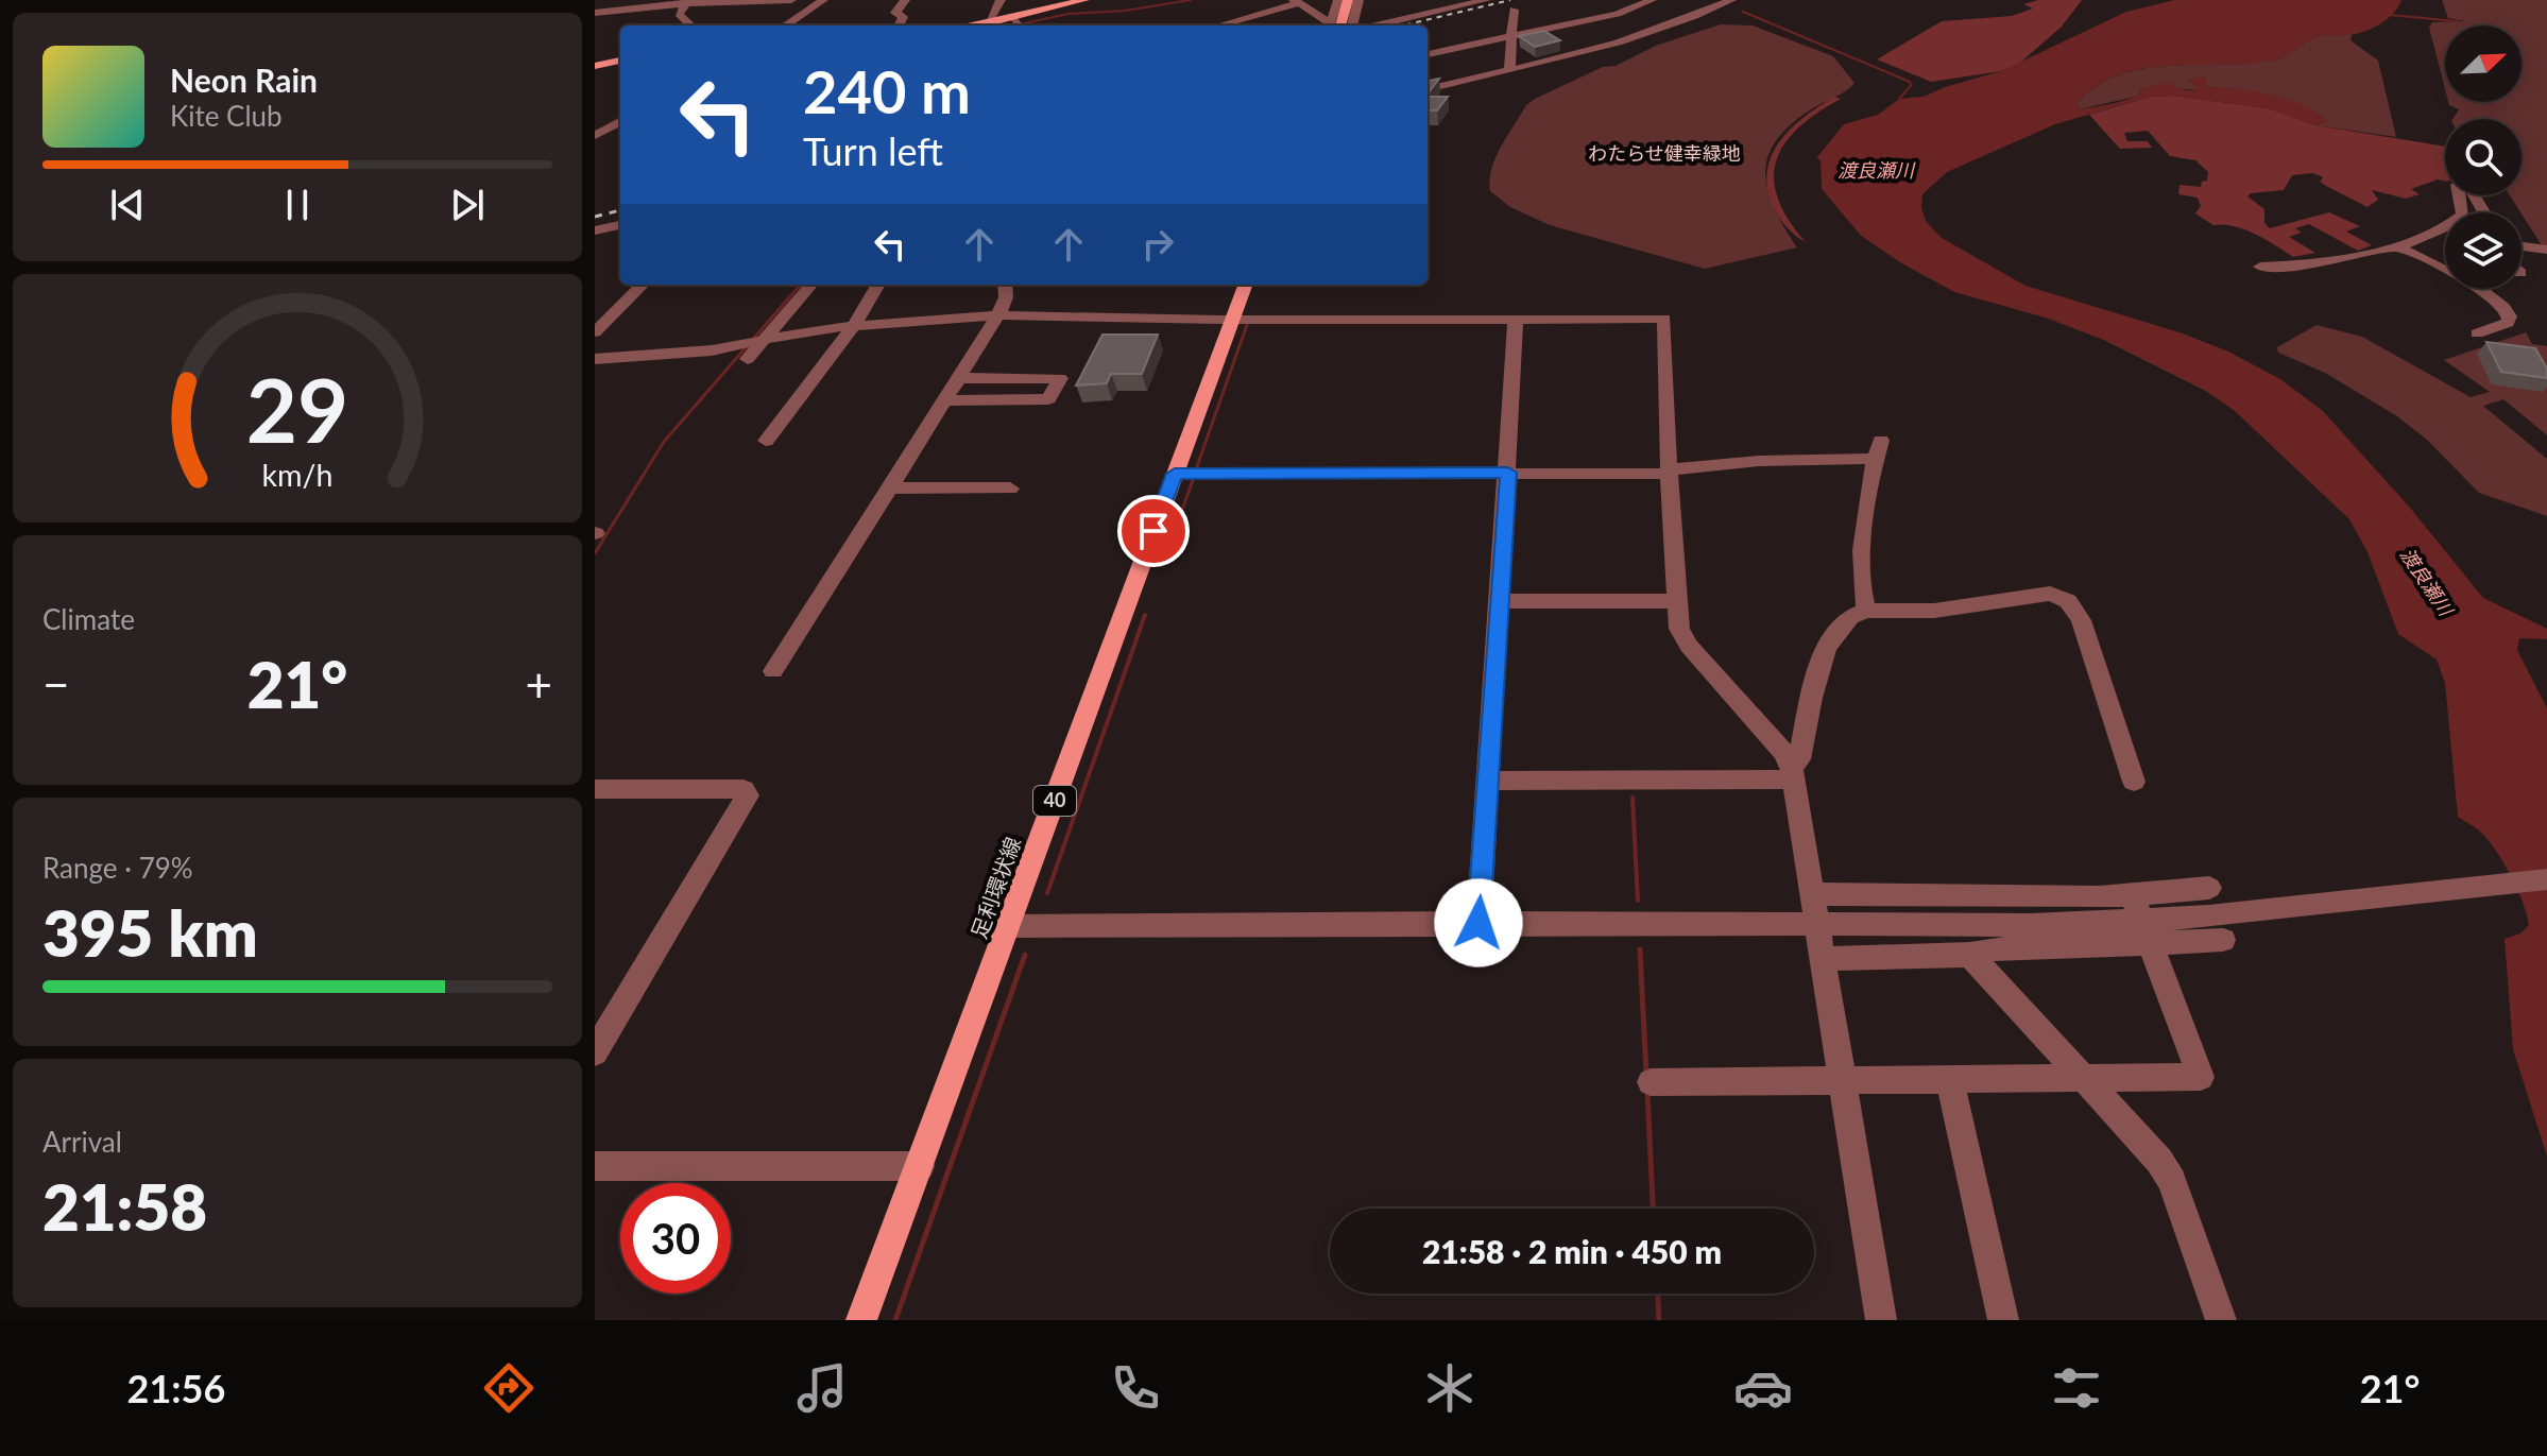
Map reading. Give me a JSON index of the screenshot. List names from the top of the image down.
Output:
{
  "streets": {
    "main road": ["40", "足利環状線"]
  },
  "water": ["渡良瀬川"],
  "parks": ["わたらせ健幸緑地"],
  "north": "top right",
  "page": {
    "turn": ["240 m", "Turn left"],
    "song": ["Neon Rain", "Kite Club"],
    "tile": [
      "Climate",
      ["Range · 79%", "395 km"],
      ["Arrival", "21:58"]
    ],
    "heat": ["−", "21°", "+"],
    "limit": "30",
    "trip": "21:58 · 2 min · 450 m",
    "tabs": ["21:56", "21°"],
    "gauge": ["29", "km/h"]
  }
}
